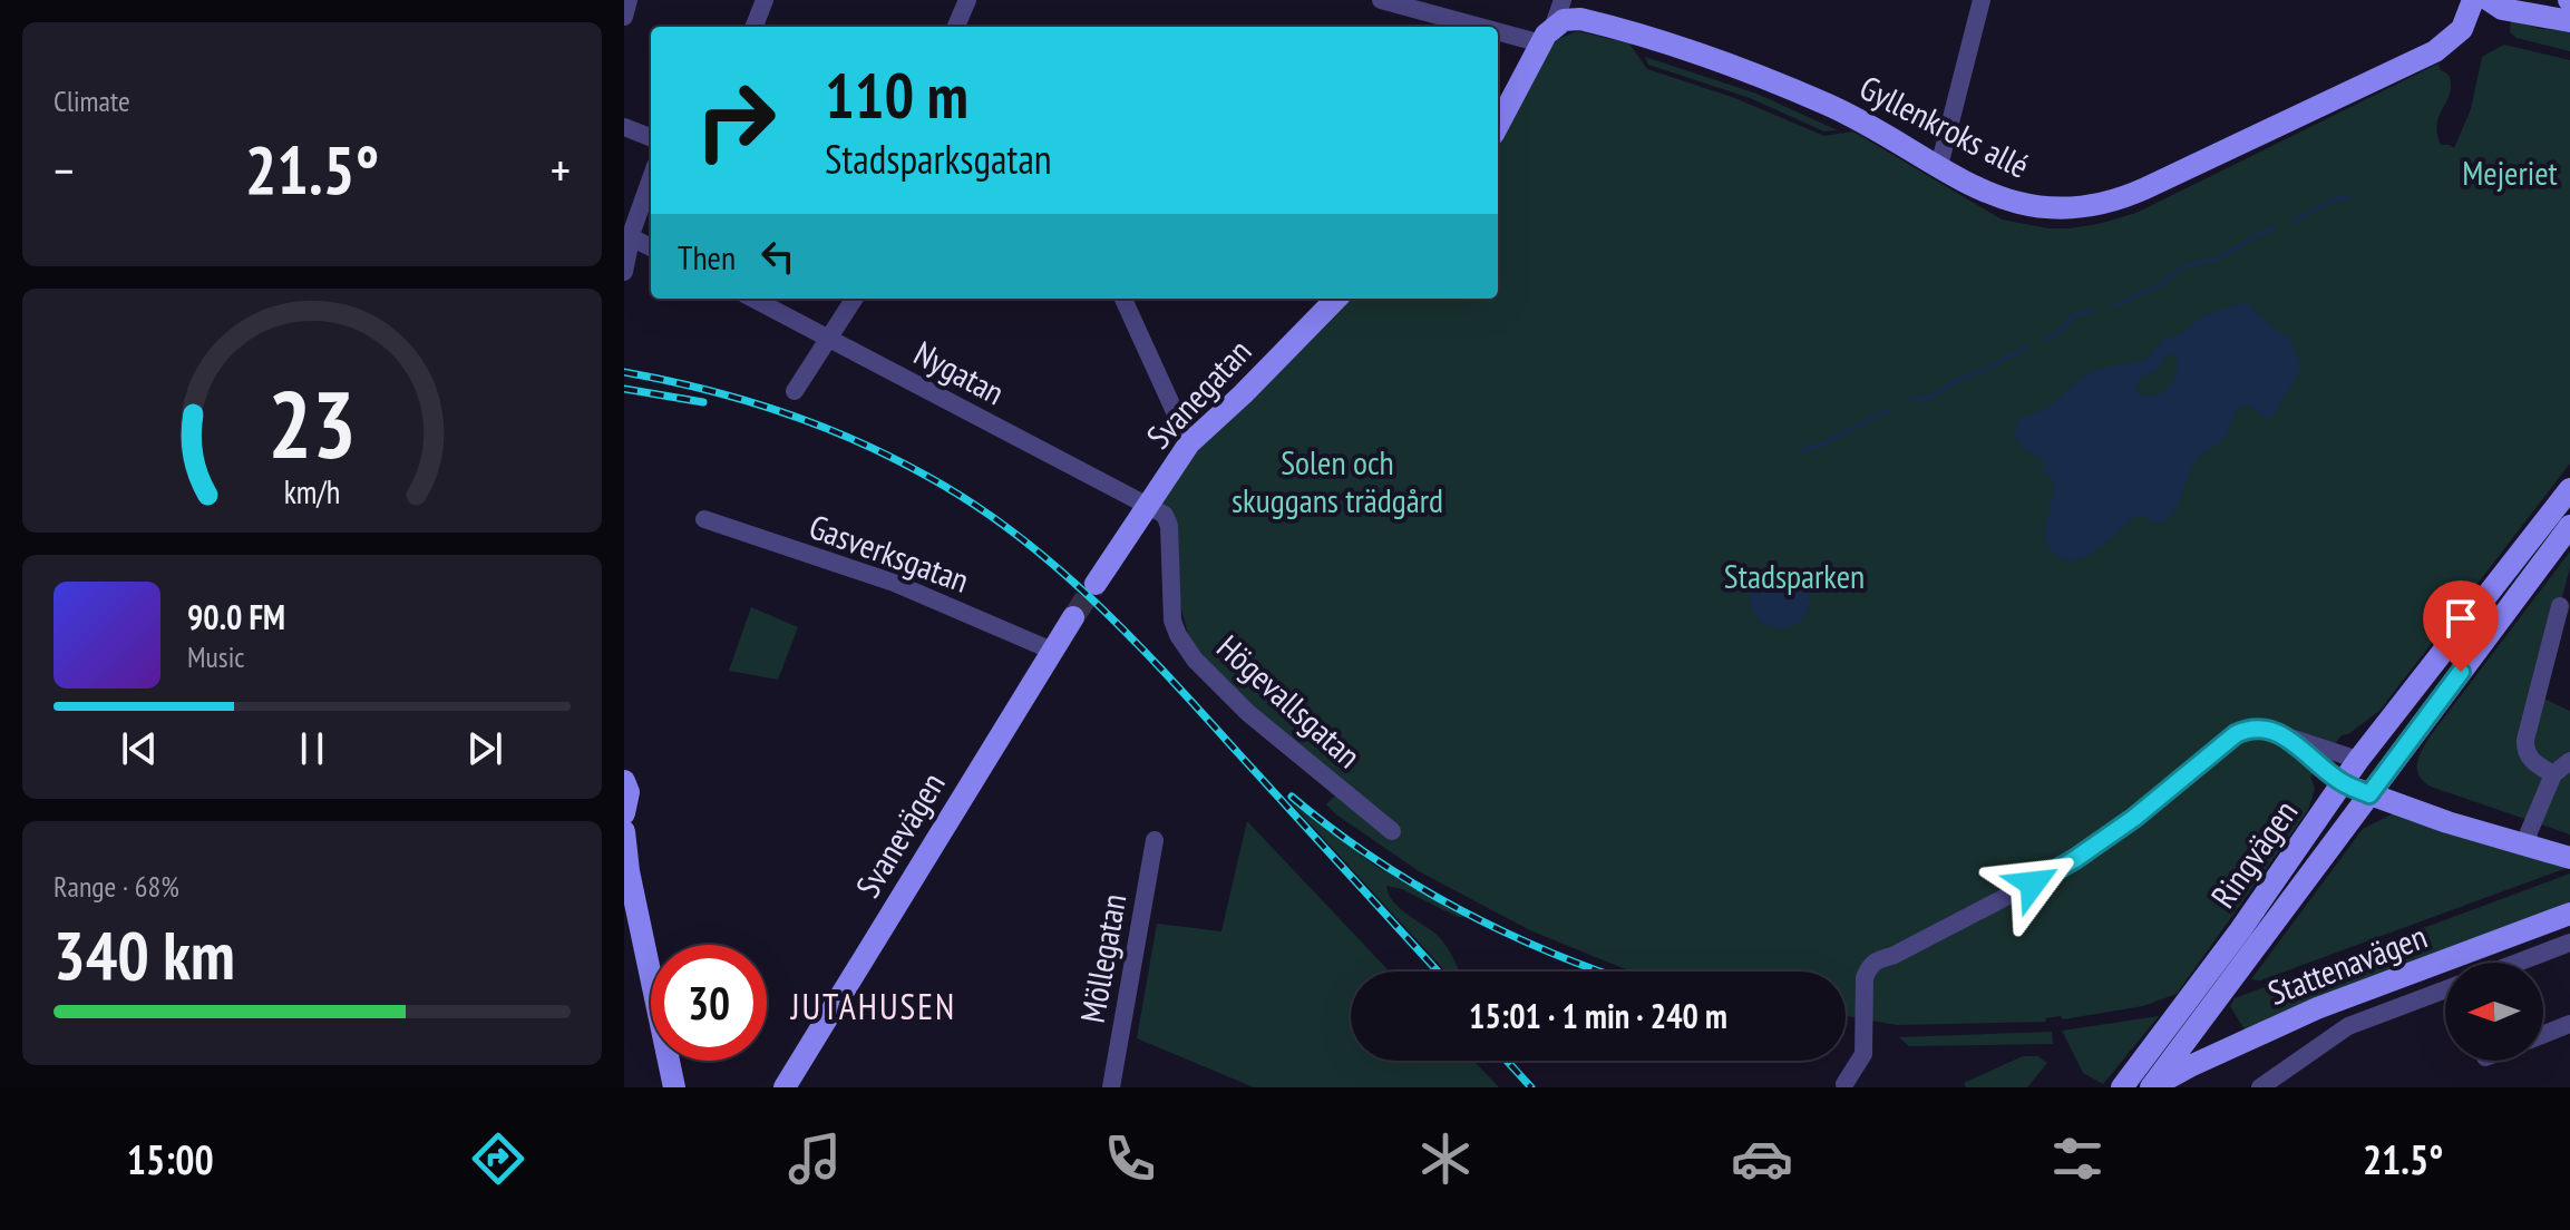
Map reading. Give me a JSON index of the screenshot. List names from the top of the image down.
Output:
{
  "streets": {
    "street": [
      "Gyllenkroks allé",
      "Nygatan",
      "Svanegatan",
      "Gasverksgatan",
      "Högevallsgatan",
      "Svanevägen",
      "Ringvägen",
      "Möllegatan",
      "Stattenavägen"
    ]
  },
  "crossings": [
    ["Nygatan", "Svanegatan"],
    ["Nygatan", "Högevallsgatan"],
    ["Svanegatan", "Högevallsgatan"],
    ["Gasverksgatan", "Svanevägen"],
    ["Ringvägen", "Stattenavägen"]
  ],
  "districts": ["JUTAHUSEN"],
  "parks": ["Mejeriet", "Solen och skuggans trädgård", "Stadsparken"],
  "north": "left",
  "page": {
    "tile": [
      "Climate",
      ["Range · 68%", "340 km"]
    ],
    "turn": ["110 m", "Stadsparksgatan"],
    "heat": ["−", "21.5°", "+"],
    "then": "Then",
    "song": ["90.0 FM", "Music"],
    "limit": "30",
    "trip": "15:01 · 1 min · 240 m",
    "tabs": ["15:00", "21.5°"],
    "gauge": ["23", "km/h"]
  }
}
